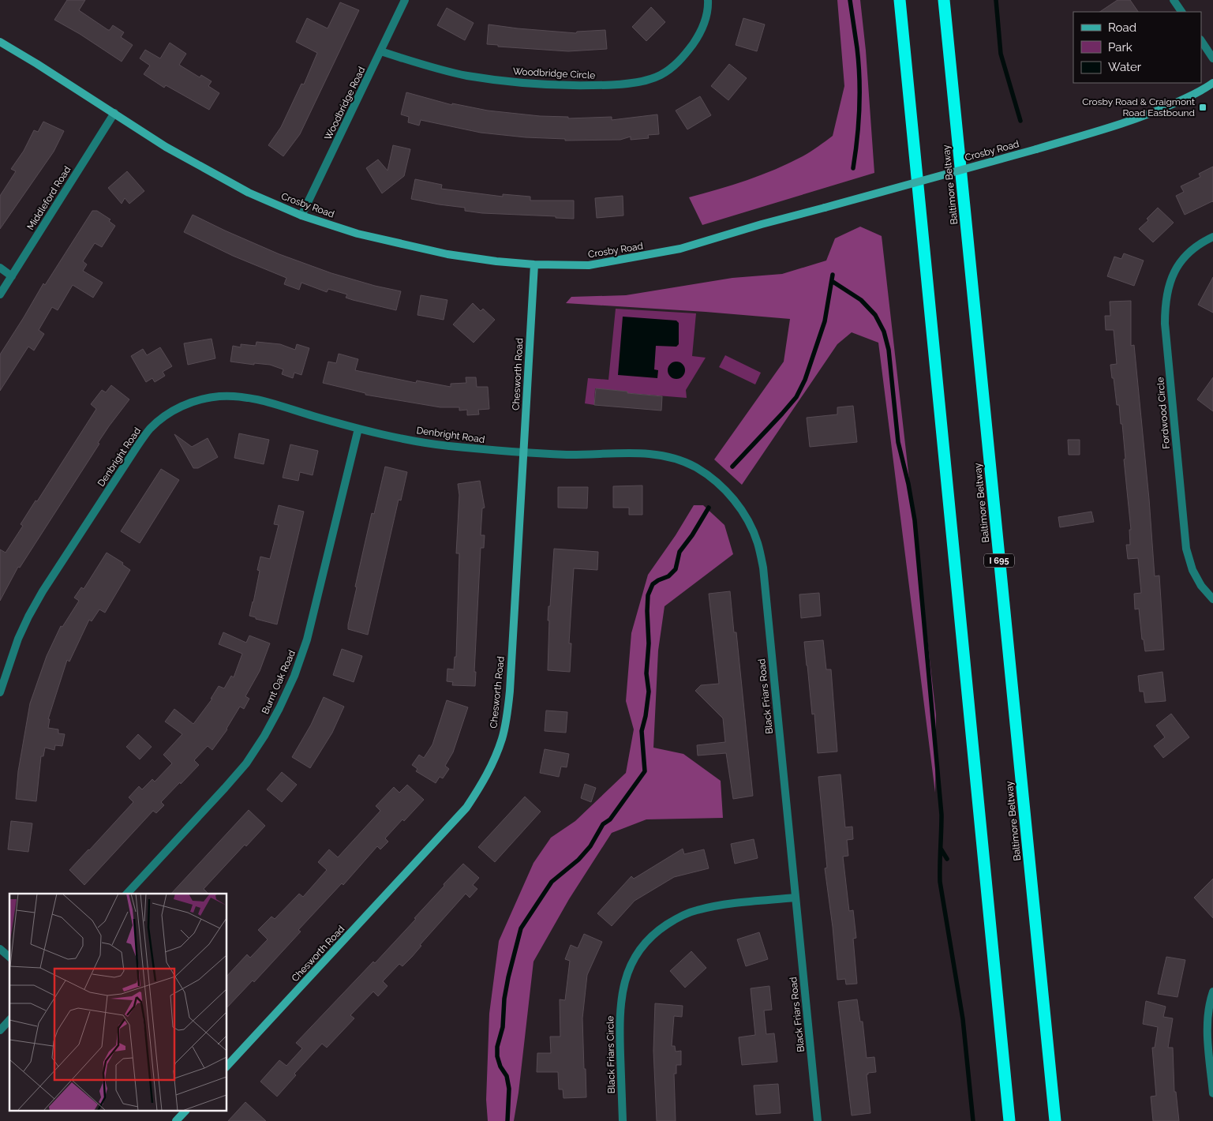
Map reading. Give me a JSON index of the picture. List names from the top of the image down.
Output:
{
  "streets": {
    "highway": ["Baltimore Beltway", "I 695"],
    "main road": ["Crosby Road", "Chesworth Road"],
    "street": [
      "Woodbridge Circle",
      "Woodbridge Road",
      "Middleford Road",
      "Fordwood Circle",
      "Denbright Road",
      "Burnt Oak Road",
      "Black Friars Road",
      "Black Friars Circle"
    ]
  },
  "crossings": [
    ["Woodbridge Circle", "Woodbridge Road"],
    ["Woodbridge Road", "Crosby Road"],
    ["Crosby Road", "Middleford Road"],
    ["Crosby Road", "Chesworth Road"],
    ["Chesworth Road", "Denbright Road"],
    ["Chesworth Road", "Black Friars Road"],
    ["Denbright Road", "Burnt Oak Road"],
    ["Denbright Road", "Black Friars Road"],
    ["Black Friars Road", "Black Friars Circle"]
  ],
  "places": {
    "transit": ["Crosby Road & Craigmont Road Eastbound"]
  },
  "legend": ["Road", "Park", "Water"]
}
